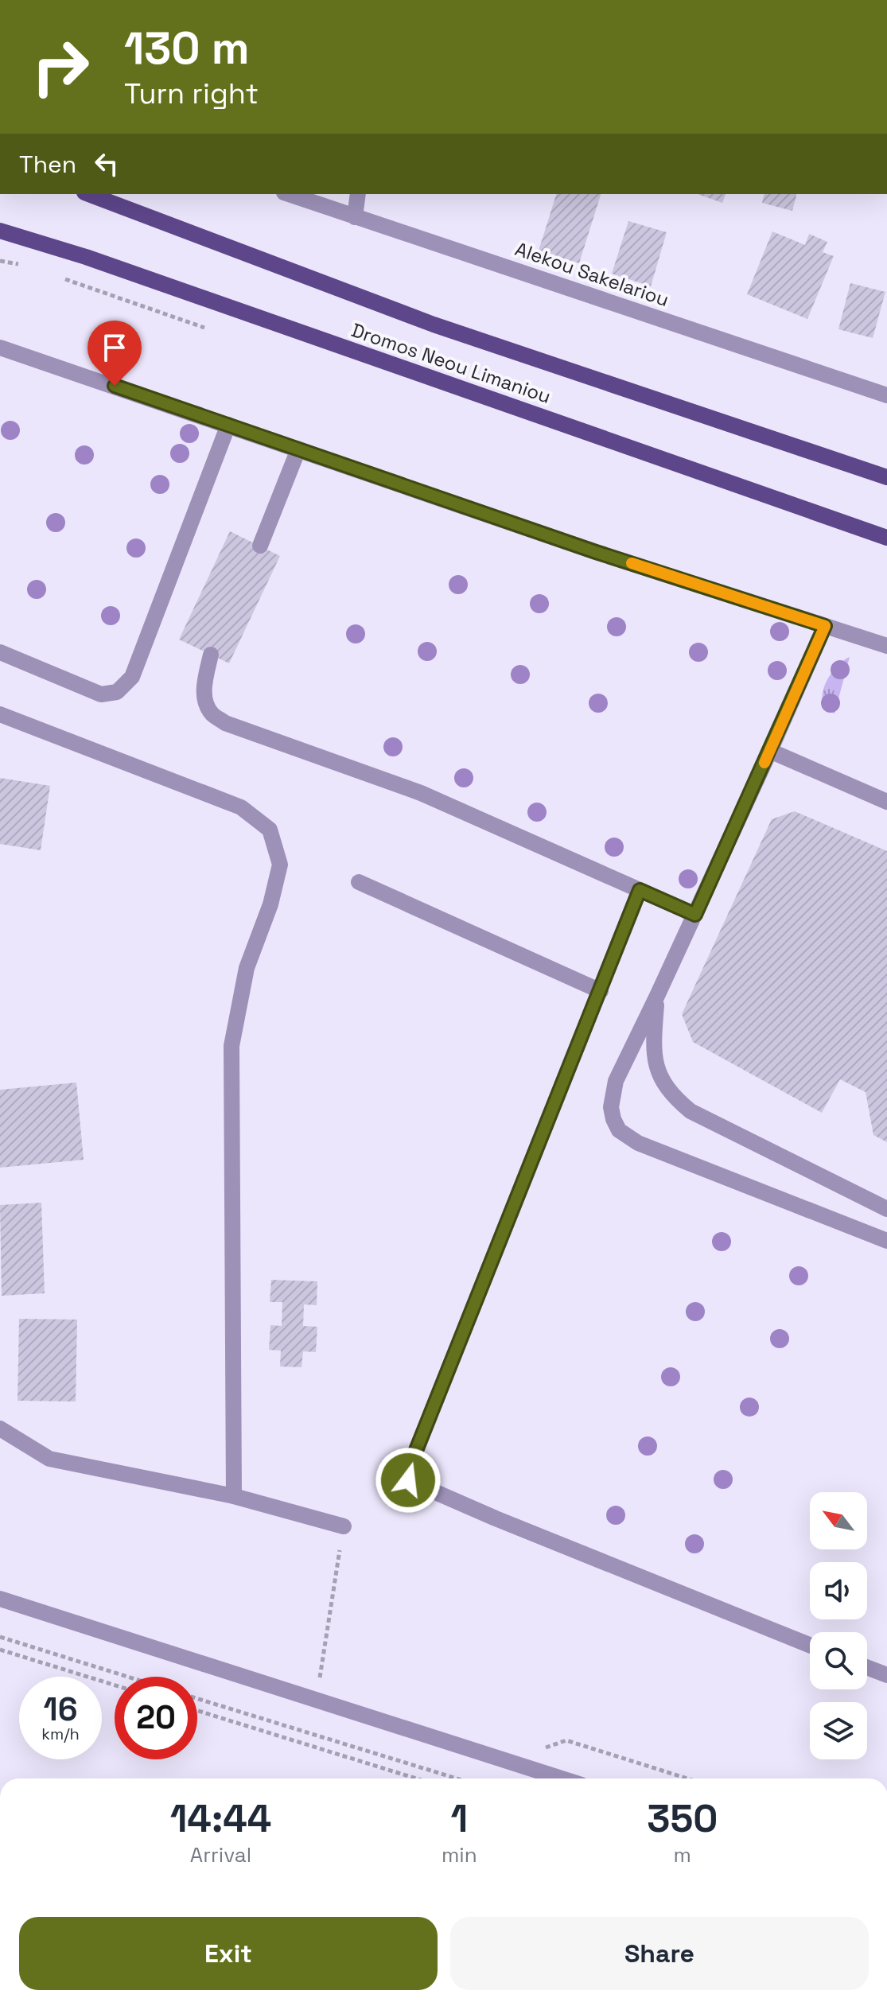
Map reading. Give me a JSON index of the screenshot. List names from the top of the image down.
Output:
{
  "streets": {
    "main road": ["Dromos Neou Limaniou"],
    "street": ["Alekou Sakelariou"]
  },
  "north": "top left",
  "page": {
    "turn": ["130 m", "Turn right"],
    "then": "Then",
    "speed": "16 km/h",
    "limit": "20",
    "eta": [
      "14:44",
      "Arrival",
      "1",
      "min",
      "350",
      "m"
    ],
    "buttons": ["Exit", "Share"]
  }
}
